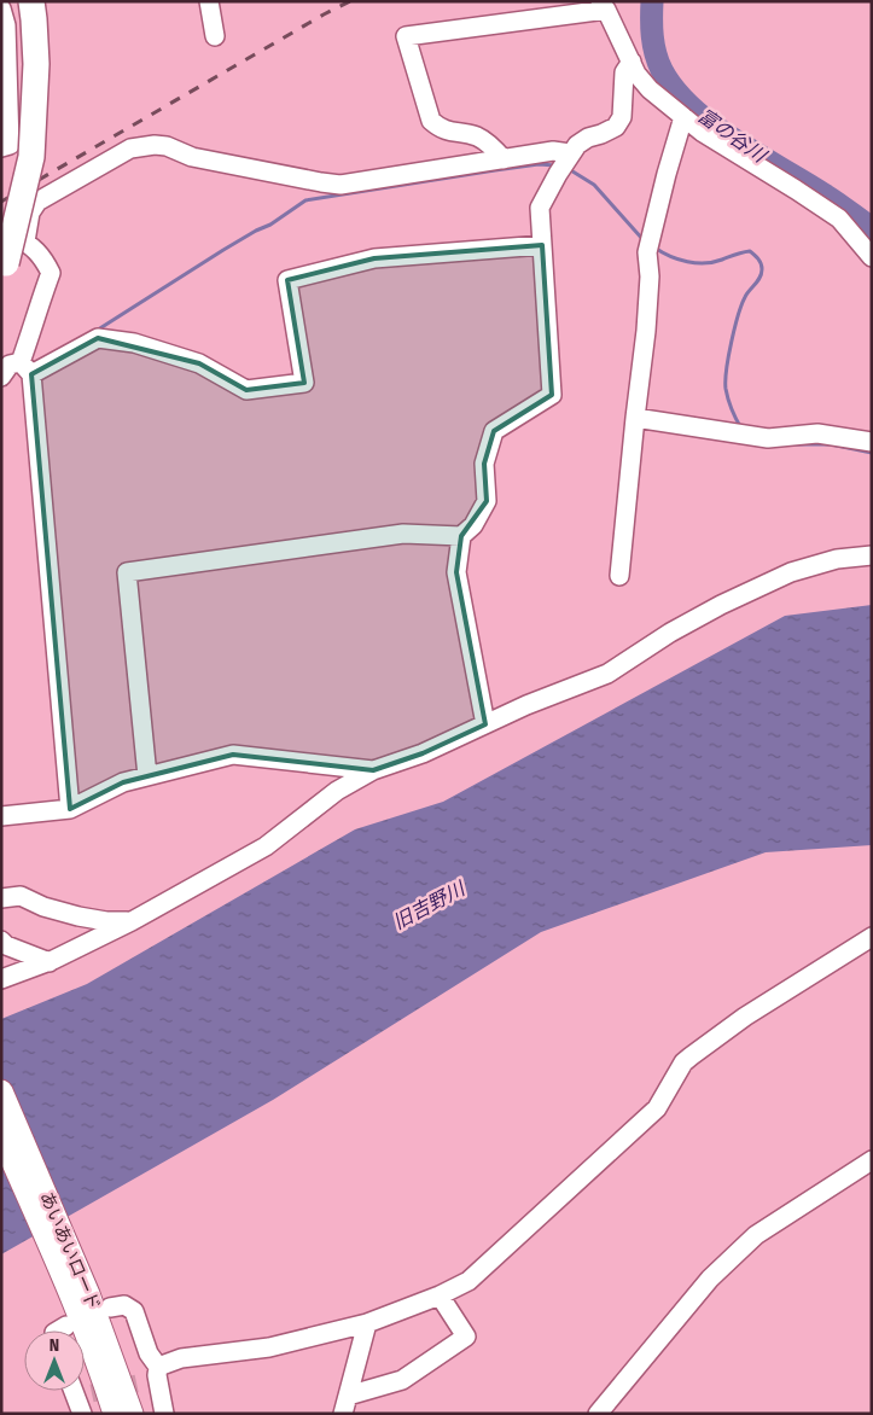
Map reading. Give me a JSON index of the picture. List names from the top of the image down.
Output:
{
  "streets": {
    "main road": ["あいあいロード"]
  },
  "water": ["富の谷川", "旧吉野川"],
  "north": "top"
}
